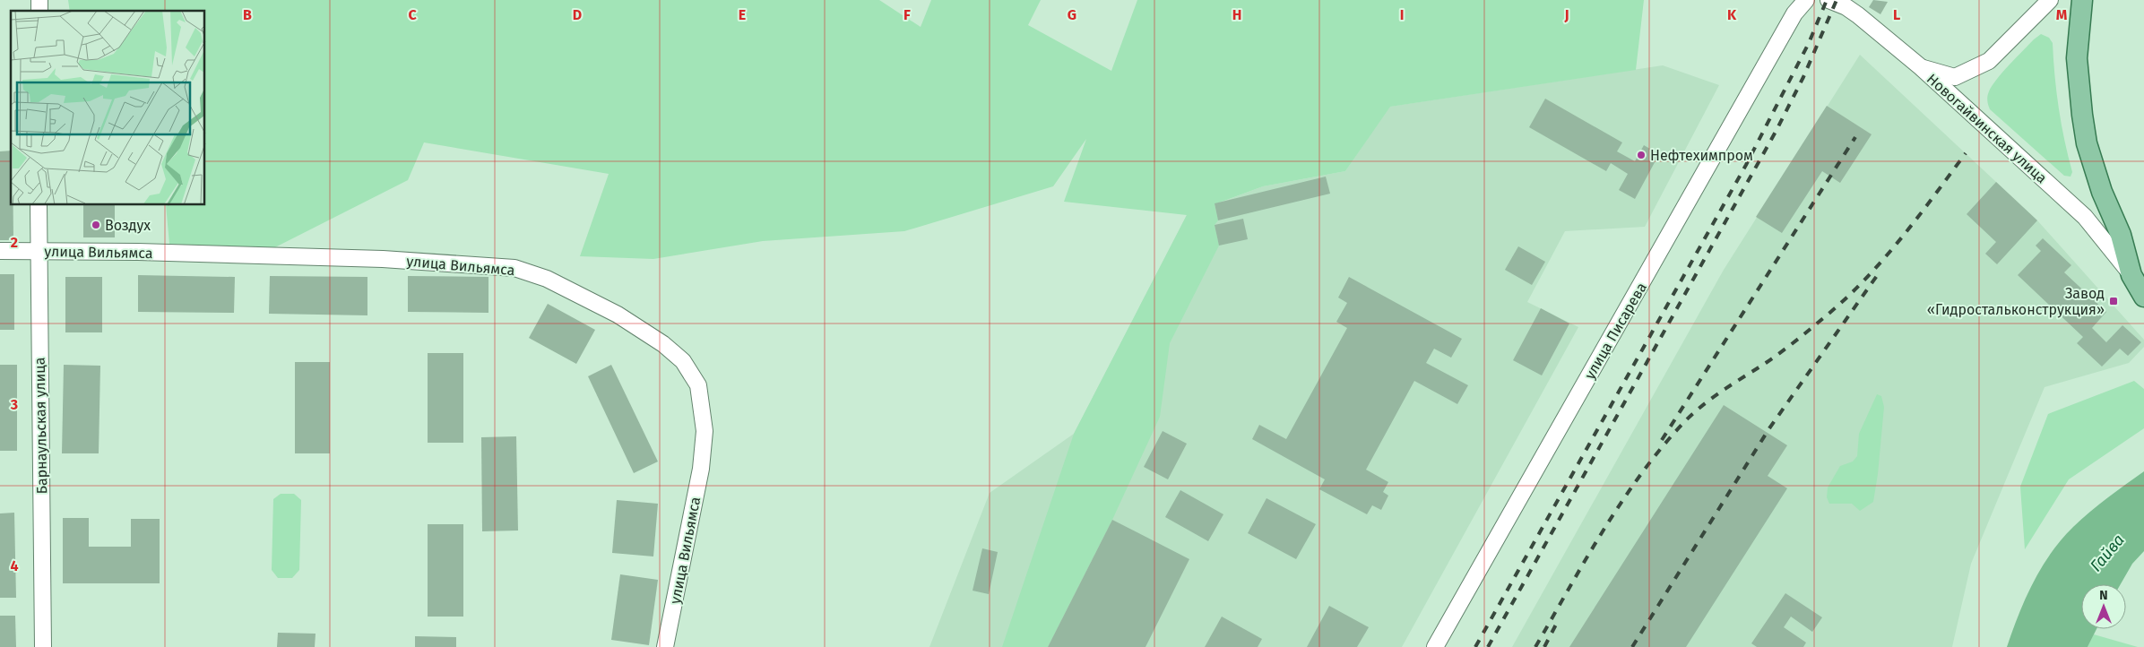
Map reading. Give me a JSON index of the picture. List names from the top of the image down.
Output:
{
  "streets": {
    "street": [
      "Новогайвинская улица",
      "улица Вильямса",
      "улица Писарева",
      "Барнаульская улица"
    ]
  },
  "crossings": [
    ["улица Вильямса", "Барнаульская улица"]
  ],
  "water": ["Гайва"],
  "places": {
    "other": ["Нефтехимпром", "Воздух"],
    "transit": ["Завод «Гидростальконструкция»"]
  },
  "north": "top",
  "grid": {
    "columns": [
      "B",
      "C",
      "D",
      "E",
      "F",
      "G",
      "H",
      "I",
      "J",
      "K",
      "L",
      "M"
    ],
    "rows": ["2", "3", "4"]
  }
}
